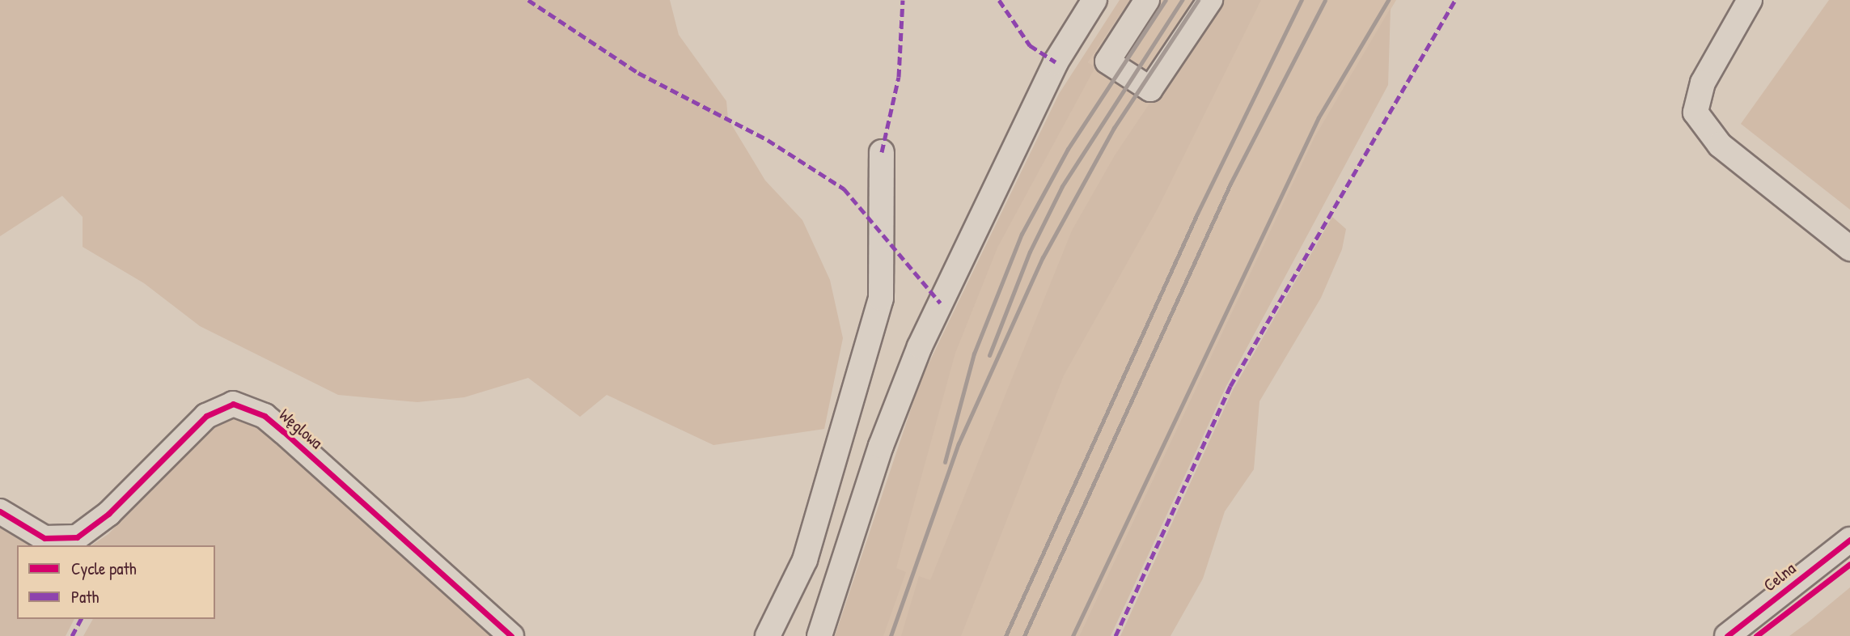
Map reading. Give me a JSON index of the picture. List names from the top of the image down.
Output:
{
  "streets": {
    "street": ["Węglowa", "Celna"]
  },
  "legend": ["Cycle path", "Path"]
}
